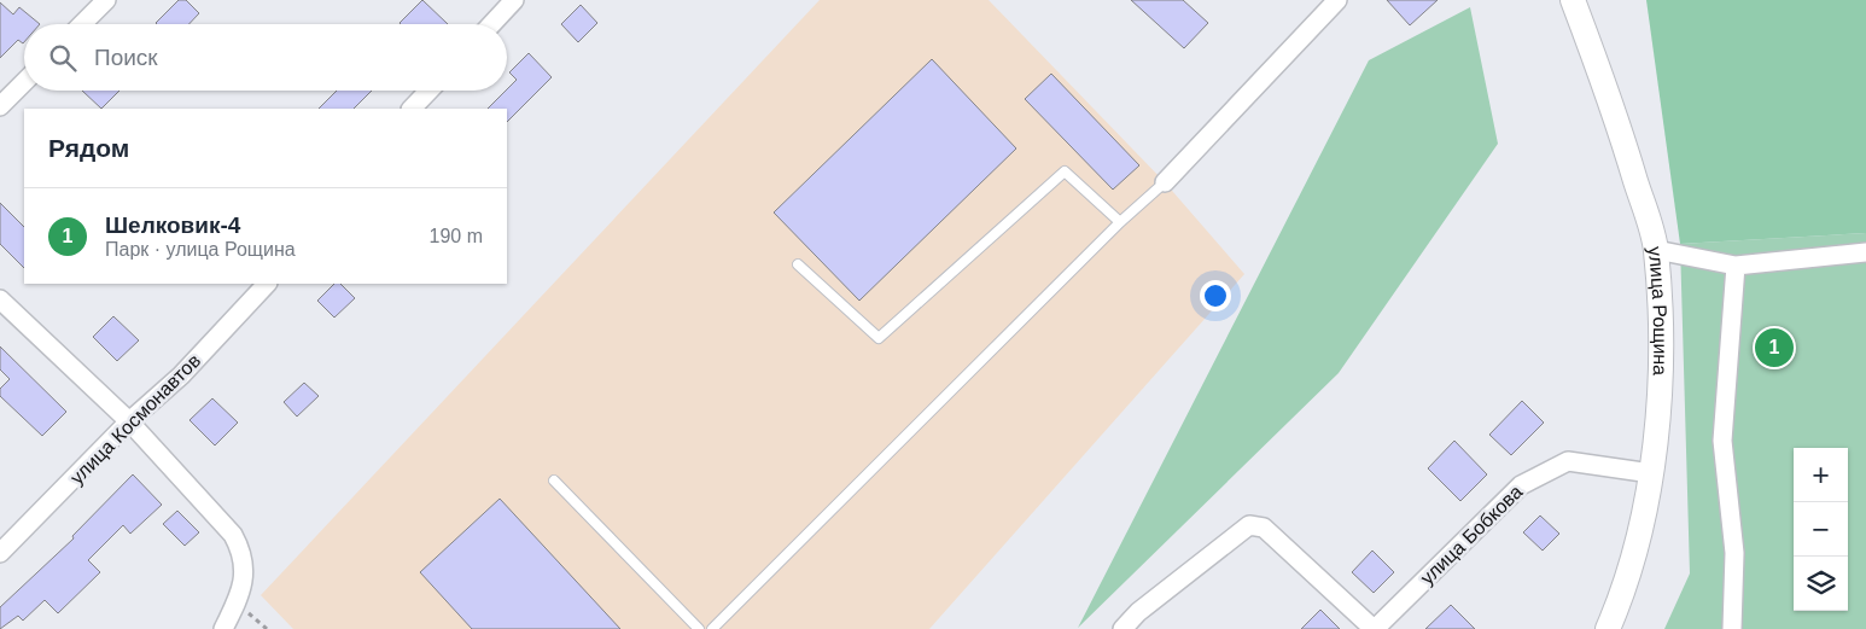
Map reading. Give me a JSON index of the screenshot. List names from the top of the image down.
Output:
{
  "streets": {
    "street": ["улица Рощина", "улица Космонавтов", "улица Бобкова"]
  },
  "crossings": [
    ["улица Рощина", "улица Бобкова"]
  ],
  "page": {
    "search": "Поиск",
    "heading": "Рядом",
    "list": [
      {
        "mark": "1",
        "name": "Шелковик-4",
        "note": "Парк · улица Рощина",
        "value": "190 m"
      }
    ],
    "pins": "1",
    "map_buttons": ["+", "−"]
  }
}
